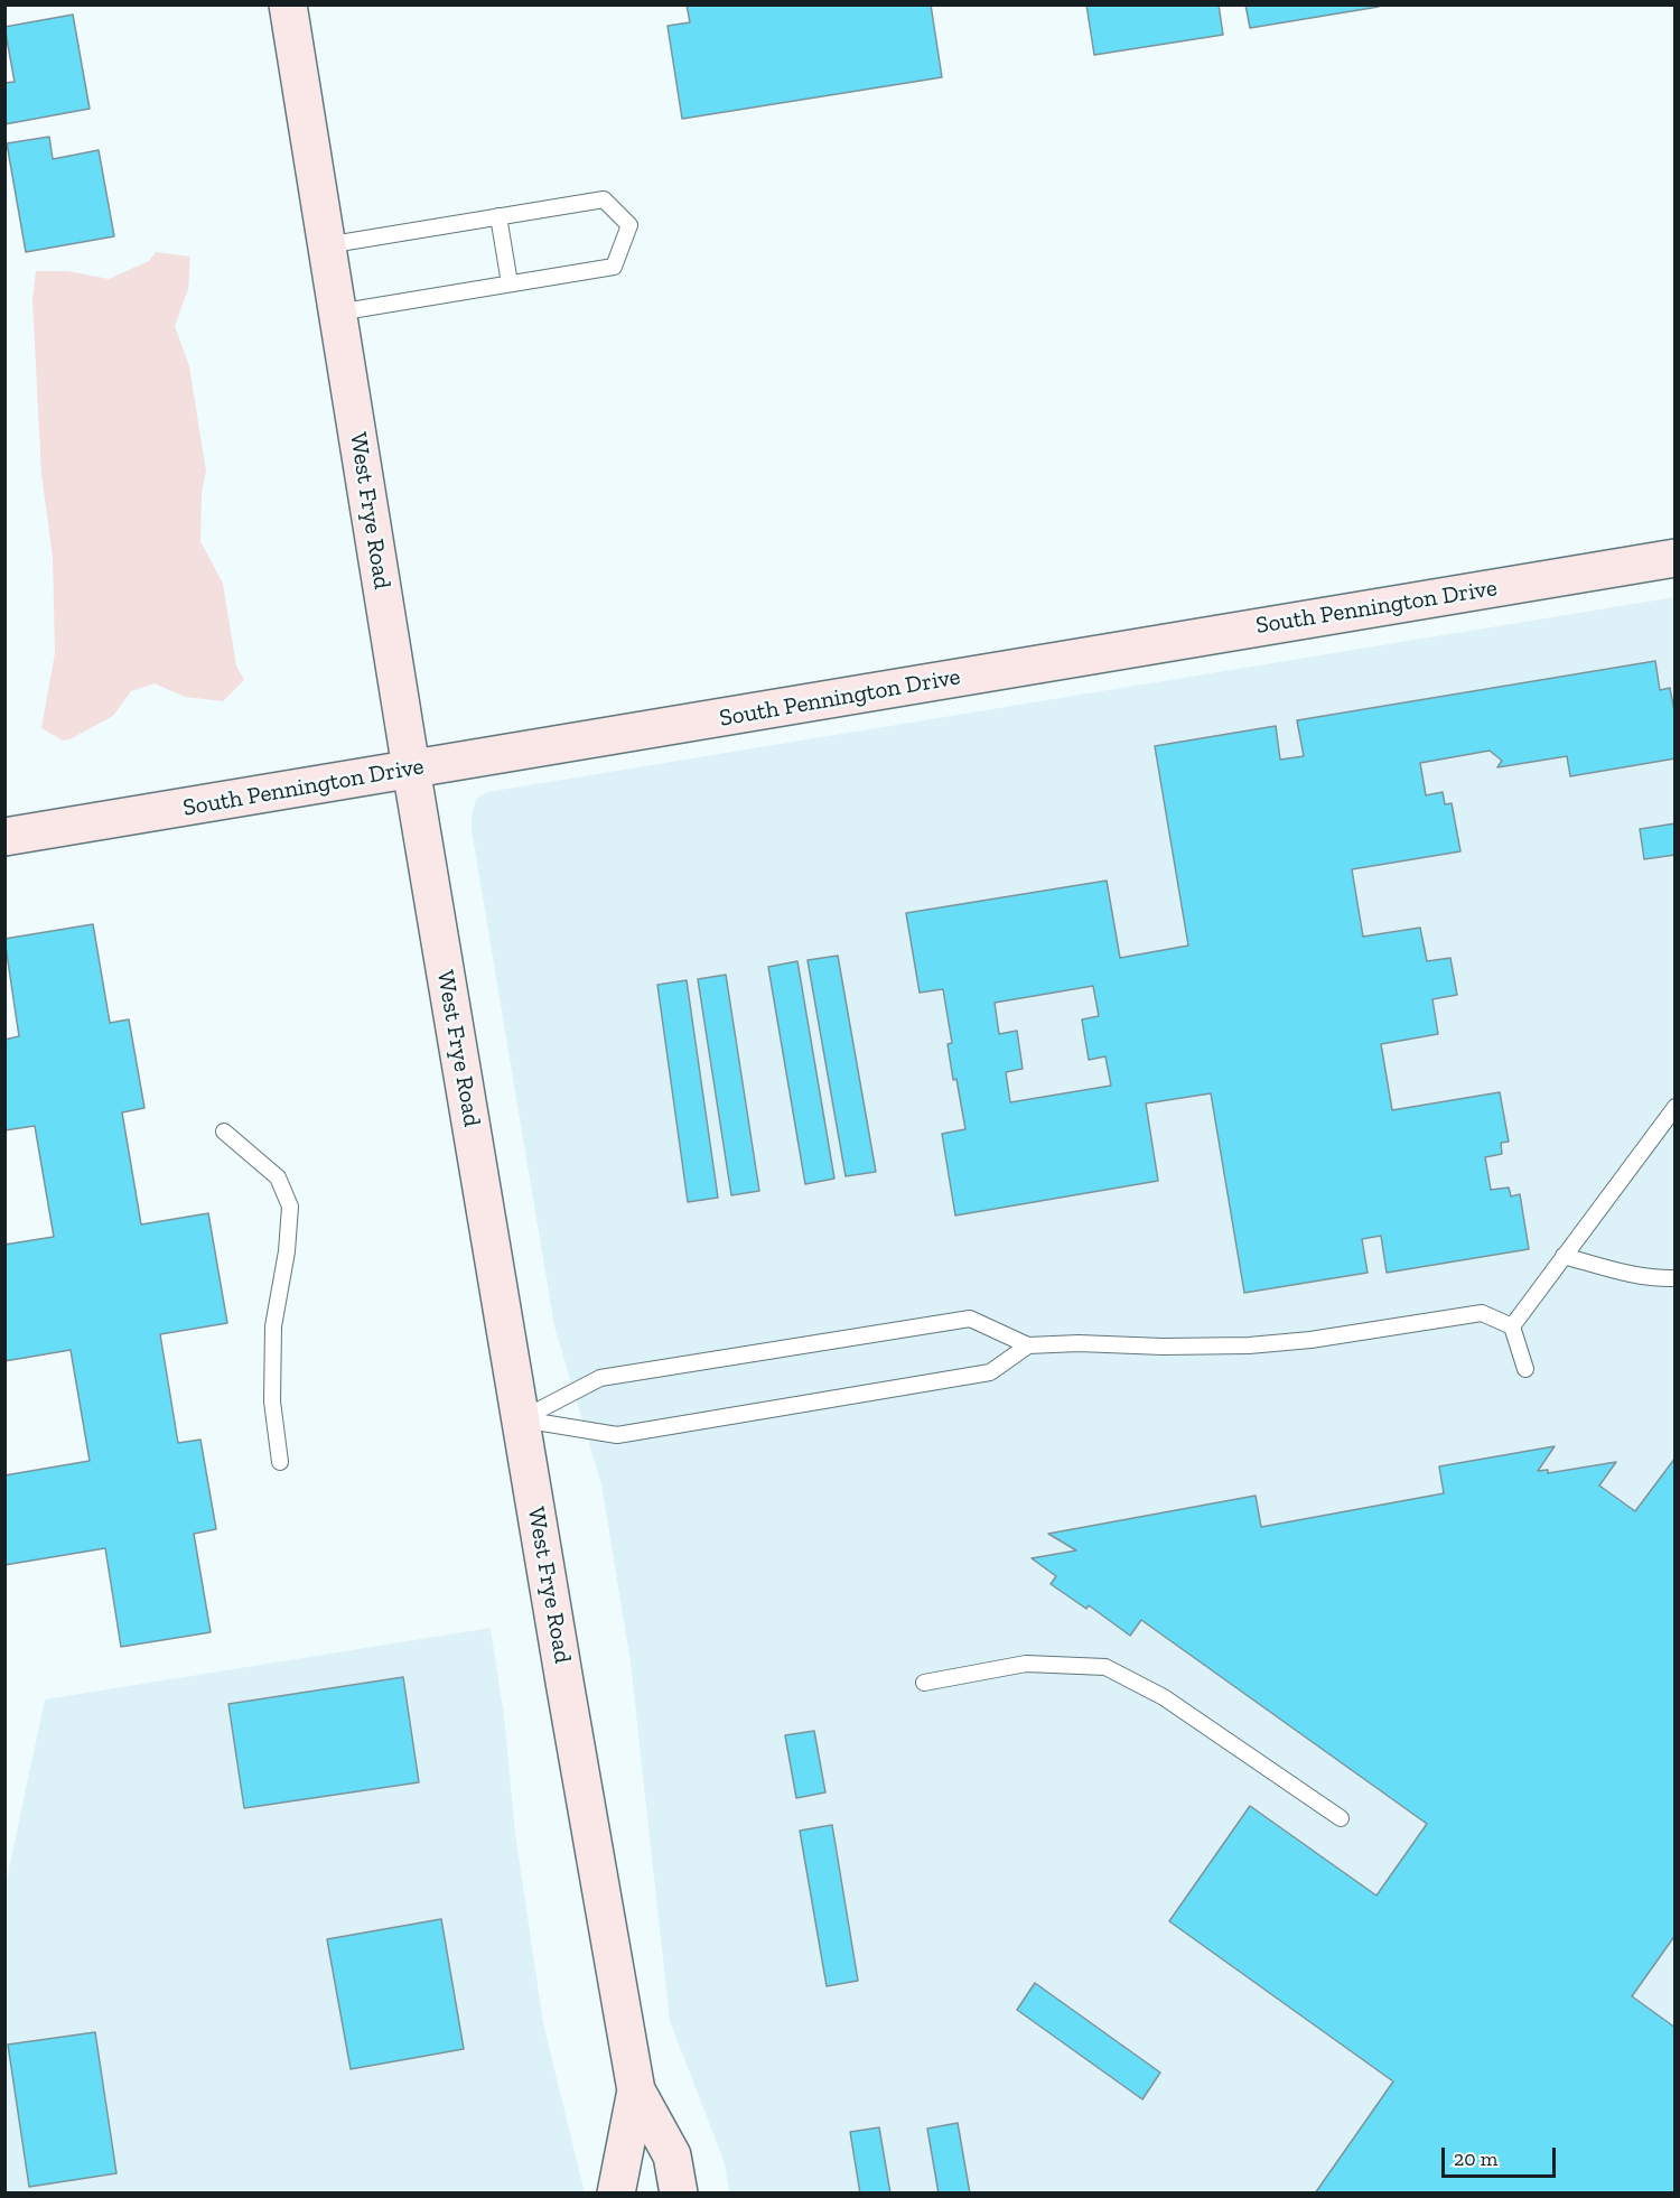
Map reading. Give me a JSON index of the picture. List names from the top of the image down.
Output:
{
  "streets": {
    "street": ["West Frye Road", "South Pennington Drive"]
  },
  "crossings": [
    ["West Frye Road", "South Pennington Drive"]
  ],
  "scale_bar": "20 m"
}
